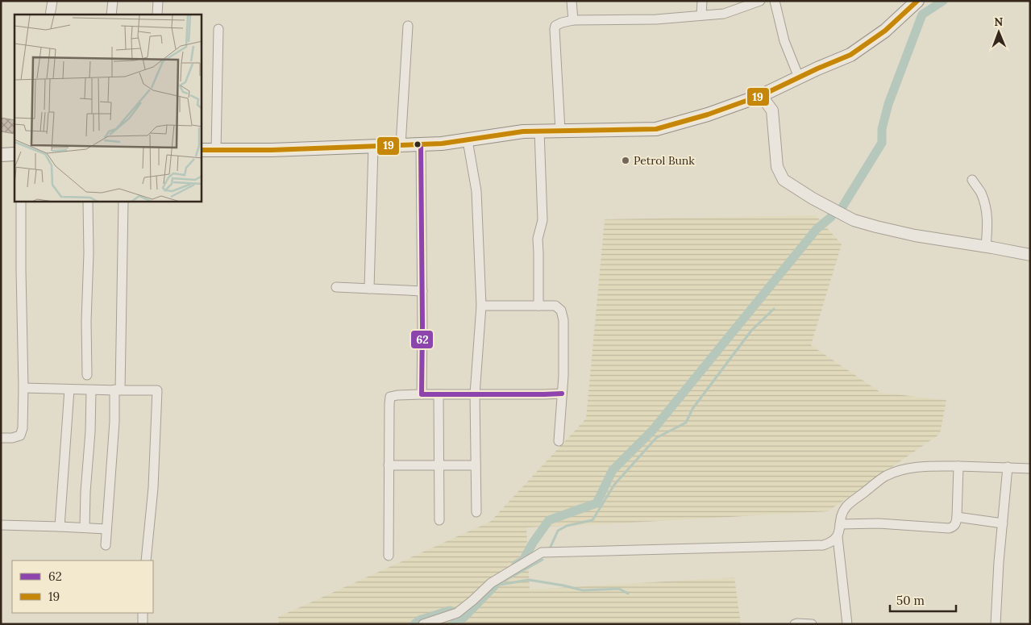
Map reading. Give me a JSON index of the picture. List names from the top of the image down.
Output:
{
  "places": ["Petrol Bunk"],
  "lines": ["transit line 19", "transit line 62"],
  "legend": ["62", "19"],
  "scale_bar": "50 m",
  "north": "top"
}
